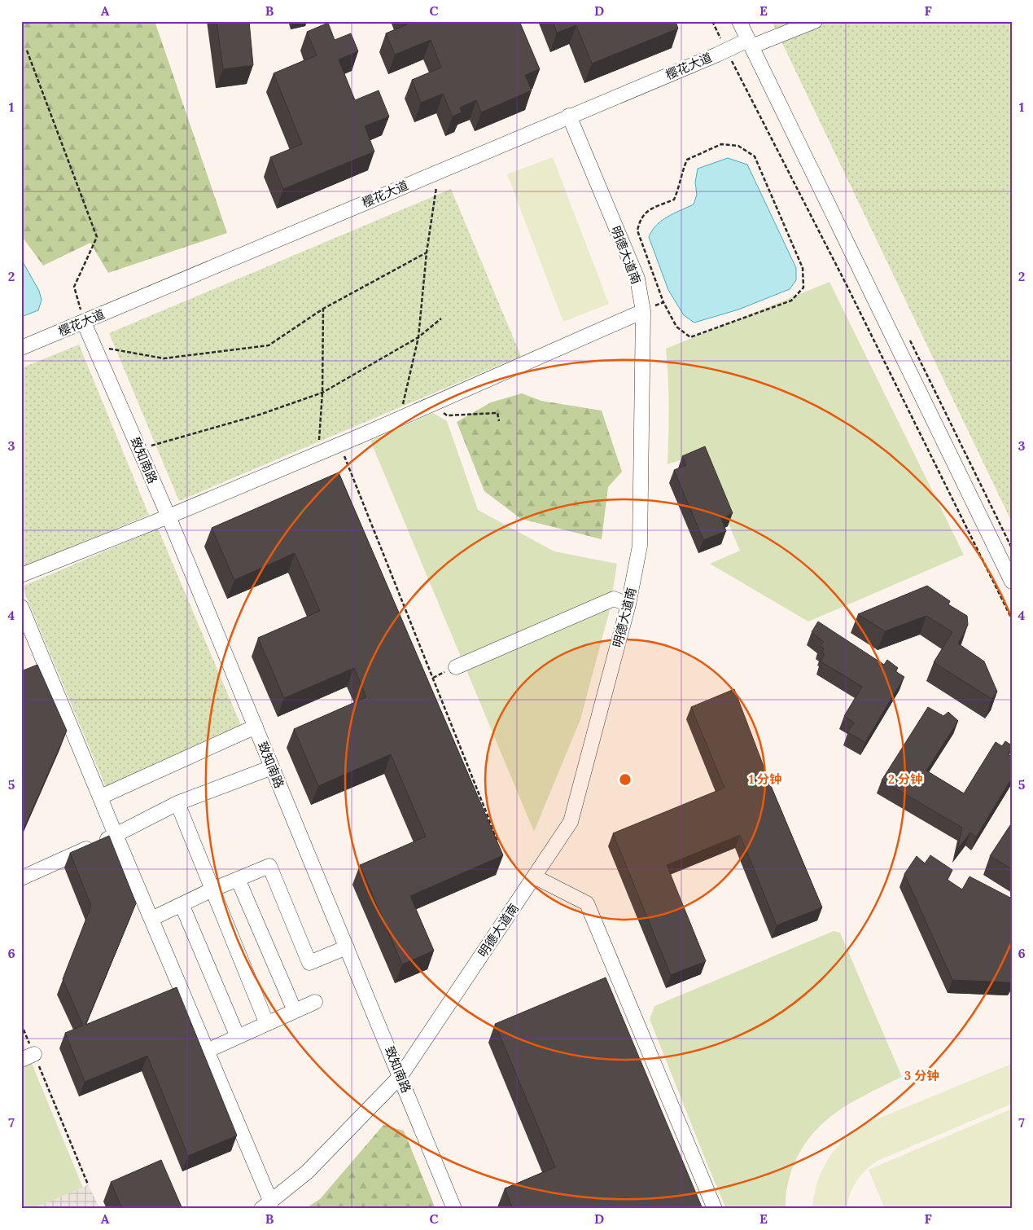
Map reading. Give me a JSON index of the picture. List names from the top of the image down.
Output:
{
  "streets": {
    "street": ["樱花大道", "明德大道南", "致知南路"]
  },
  "crossings": [
    ["樱花大道", "明德大道南"],
    ["樱花大道", "致知南路"],
    ["明德大道南", "致知南路"]
  ],
  "grid": {
    "columns": [
      "A",
      "B",
      "C",
      "D",
      "E",
      "F"
    ],
    "rows": [
      "1",
      "2",
      "3",
      "4",
      "5",
      "6",
      "7"
    ]
  },
  "rings": ["1 分钟", "2 分钟", "3 分钟"]
}
